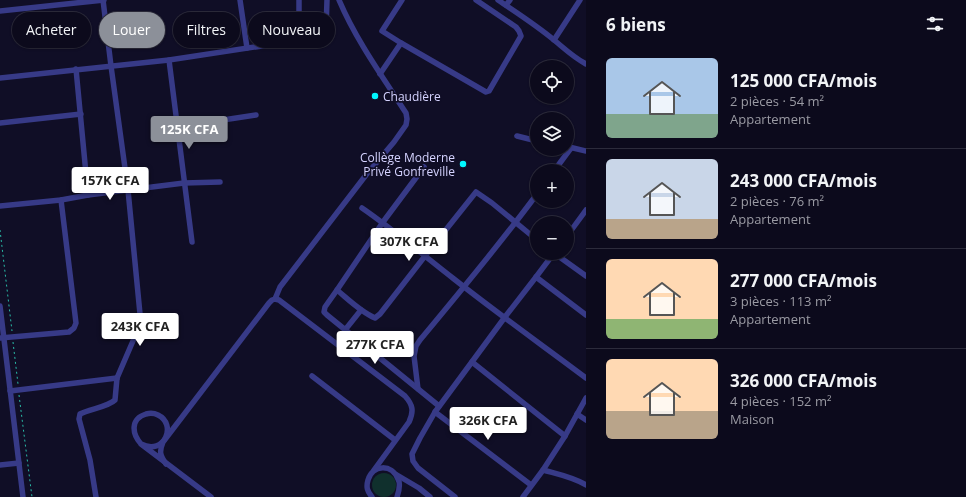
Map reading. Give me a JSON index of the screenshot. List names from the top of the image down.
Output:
{
  "places": ["Chaudière", "Collège Moderne Privé Gonfreville"],
  "page": {
    "heading": "6 biens",
    "chip": [
      "Acheter",
      "Louer",
      "Filtres",
      "Nouveau"
    ],
    "list": [
      {
        "name": "125 000 CFA/mois",
        "note": "2 pièces · 54 m² · Appartement"
      },
      {
        "name": "243 000 CFA/mois",
        "note": "2 pièces · 76 m² · Appartement"
      },
      {
        "name": "277 000 CFA/mois",
        "note": "3 pièces · 113 m² · Appartement"
      },
      {
        "name": "326 000 CFA/mois",
        "note": "4 pièces · 152 m² · Maison"
      }
    ],
    "map_buttons": ["+", "−"],
    "price": [
      "125K CFA",
      "157K CFA",
      "307K CFA",
      "243K CFA",
      "277K CFA",
      "326K CFA"
    ]
  }
}
